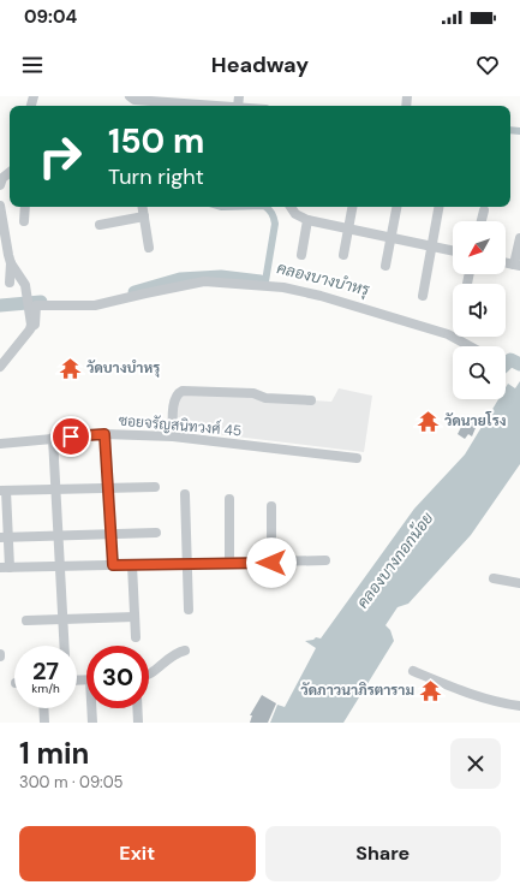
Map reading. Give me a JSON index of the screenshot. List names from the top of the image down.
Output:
{
  "streets": {
    "street": ["ซอยจรัญสนิทวงศ์ 45"]
  },
  "water": ["คลองบางบำหรุ", "คลองบางกอกน้อย"],
  "places": {
    "temple": ["วัดบางบำหรุ", "วัดนายโรง", "วัดภาวนาภิรตาราม"]
  },
  "north": "bottom left",
  "page": {
    "status": "09:04",
    "header": "Headway",
    "turn": ["150 m", "Turn right"],
    "speed": "27 km/h",
    "limit": "30",
    "heading": ["1 min", "300 m · 09:05"],
    "buttons": ["Exit", "Share"]
  }
}
